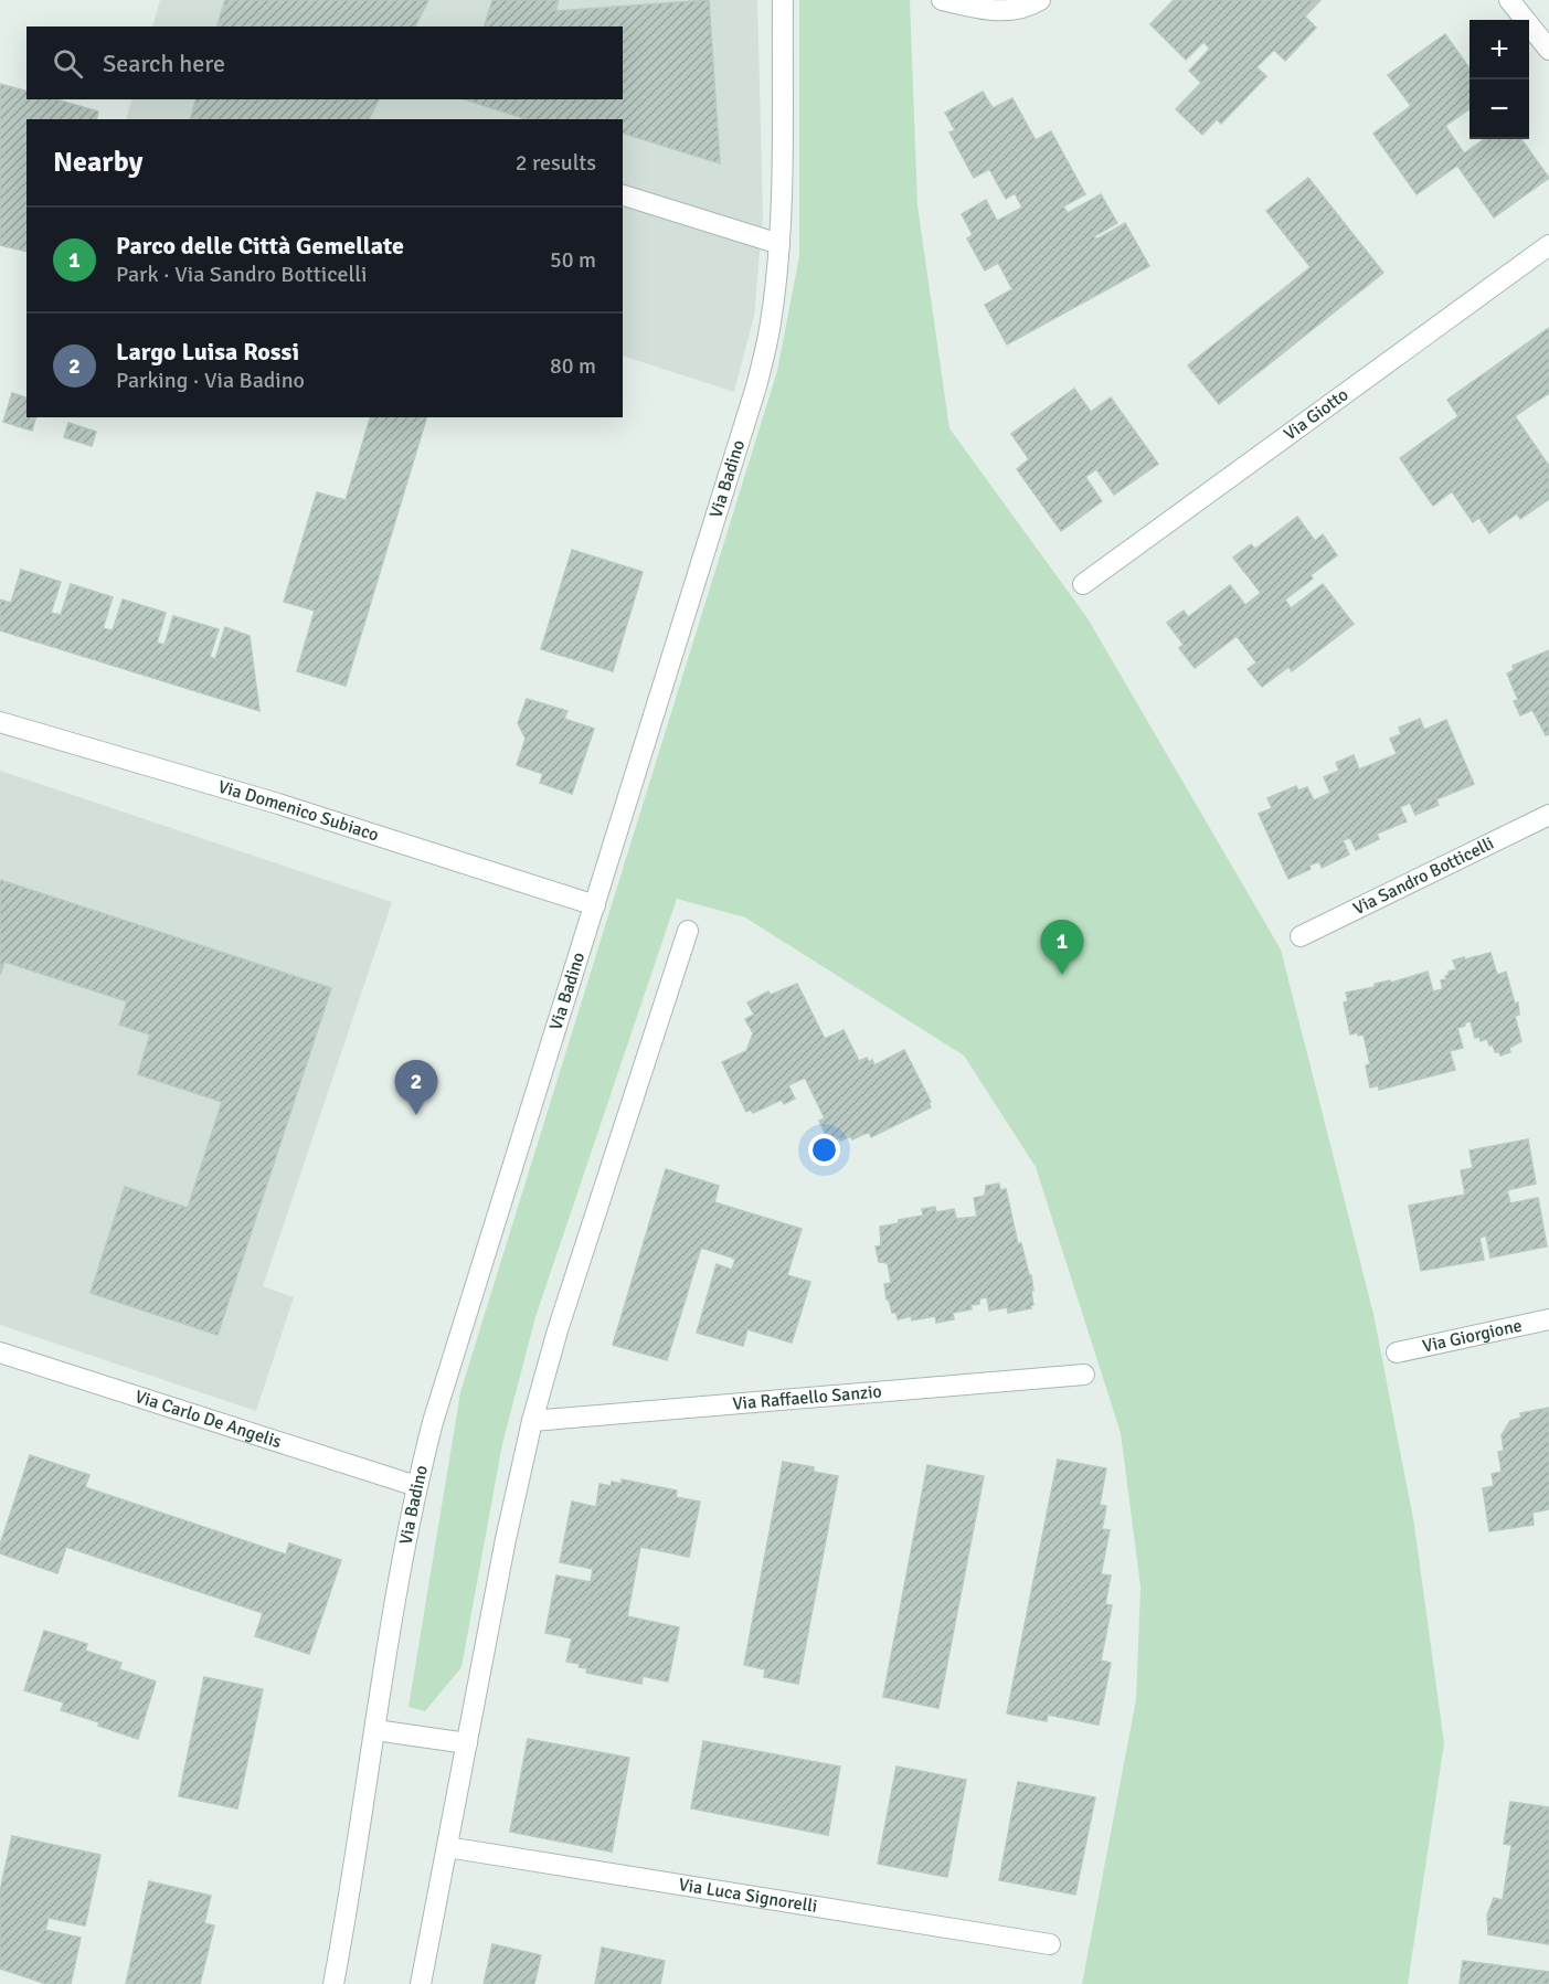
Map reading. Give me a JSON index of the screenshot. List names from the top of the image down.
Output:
{
  "streets": {
    "street": [
      "Via Giotto",
      "Via Badino",
      "Via Domenico Subiaco",
      "Via Sandro Botticelli",
      "Via Giorgione",
      "Via Raffaello Sanzio",
      "Via Carlo De Angelis",
      "Via Luca Signorelli"
    ]
  },
  "crossings": [
    ["Via Badino", "Via Domenico Subiaco"],
    ["Via Badino", "Via Carlo De Angelis"]
  ],
  "page": {
    "map_buttons": ["+", "−"],
    "search": "Search here",
    "heading": ["Nearby", "2 results"],
    "list": [
      {
        "mark": "1",
        "name": "Parco delle Città Gemellate",
        "note": "Park · Via Sandro Botticelli",
        "value": "50 m"
      },
      {
        "mark": "2",
        "name": "Largo Luisa Rossi",
        "note": "Parking · Via Badino",
        "value": "80 m"
      }
    ],
    "pins": ["1", "2"]
  }
}
